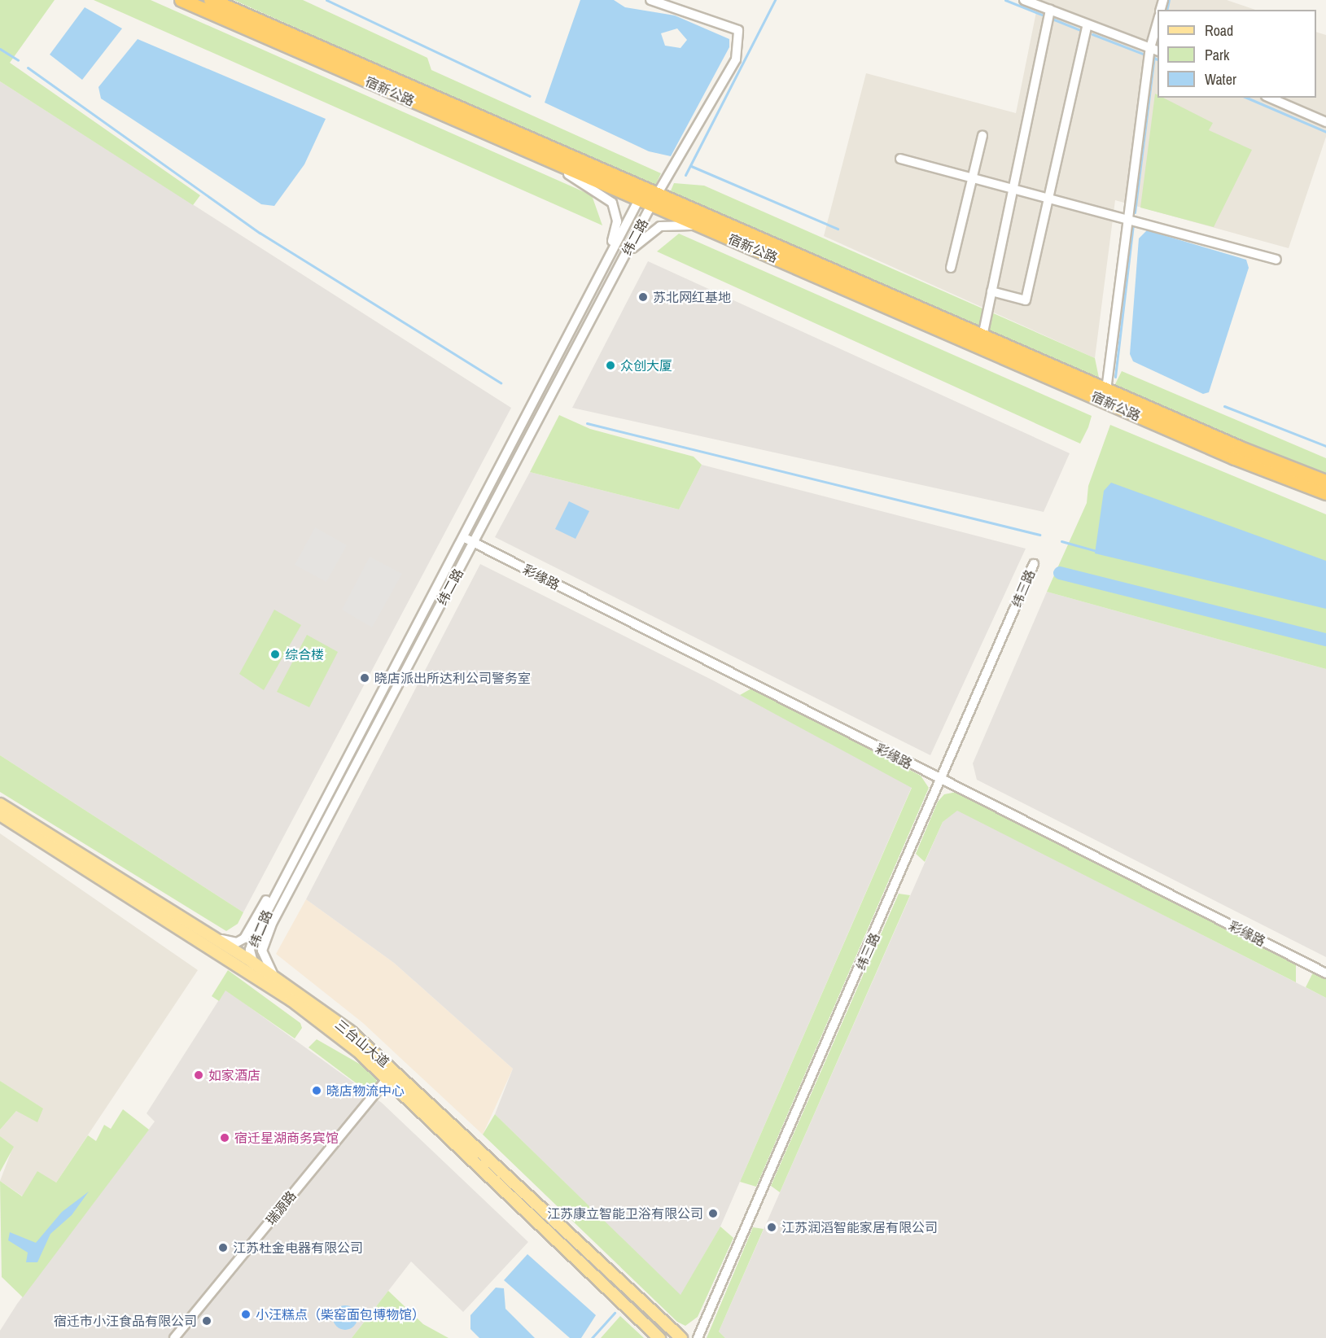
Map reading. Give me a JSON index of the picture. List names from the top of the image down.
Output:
{
  "streets": {
    "highway": ["宿新公路"],
    "main road": ["三台山大道"],
    "street": [
      "纬二路",
      "彩缘路",
      "纬三路",
      "瑞源路"
    ]
  },
  "crossings": [
    ["宿新公路", "纬二路"],
    ["纬二路", "彩缘路"],
    ["纬二路", "三台山大道"],
    ["彩缘路", "纬三路"],
    ["三台山大道", "瑞源路"]
  ],
  "places": [
    "苏北网红基地",
    "众创大厦",
    "综合楼",
    "晓店派出所达利公司警务室",
    "如家酒店",
    "晓店物流中心",
    "宿迁星湖商务宾馆",
    "江苏康立智能卫浴有限公司",
    "江苏润滔智能家居有限公司",
    "江苏杜金电器有限公司",
    "小汪糕点（柴窑面包博物馆）",
    "宿迁市小汪食品有限公司"
  ],
  "legend": ["Road", "Park", "Water"]
}
